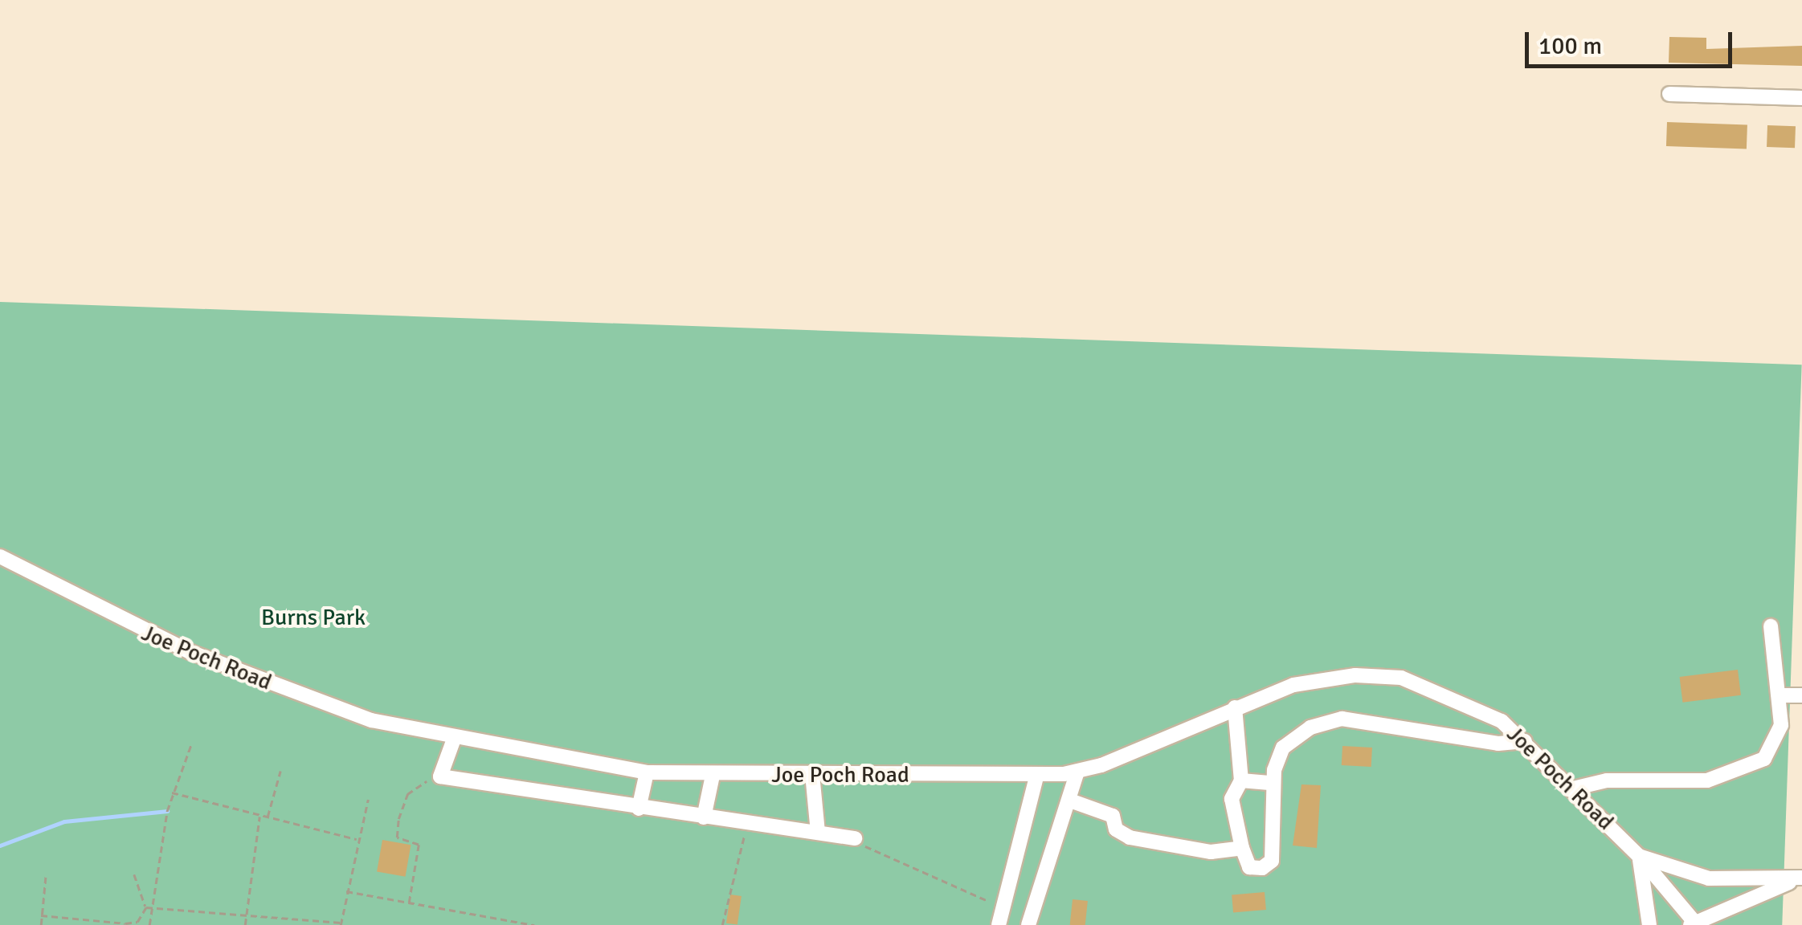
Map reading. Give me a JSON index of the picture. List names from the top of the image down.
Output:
{
  "streets": {
    "street": ["Joe Poch Road"]
  },
  "parks": ["Burns Park"],
  "scale_bar": "100 m"
}
